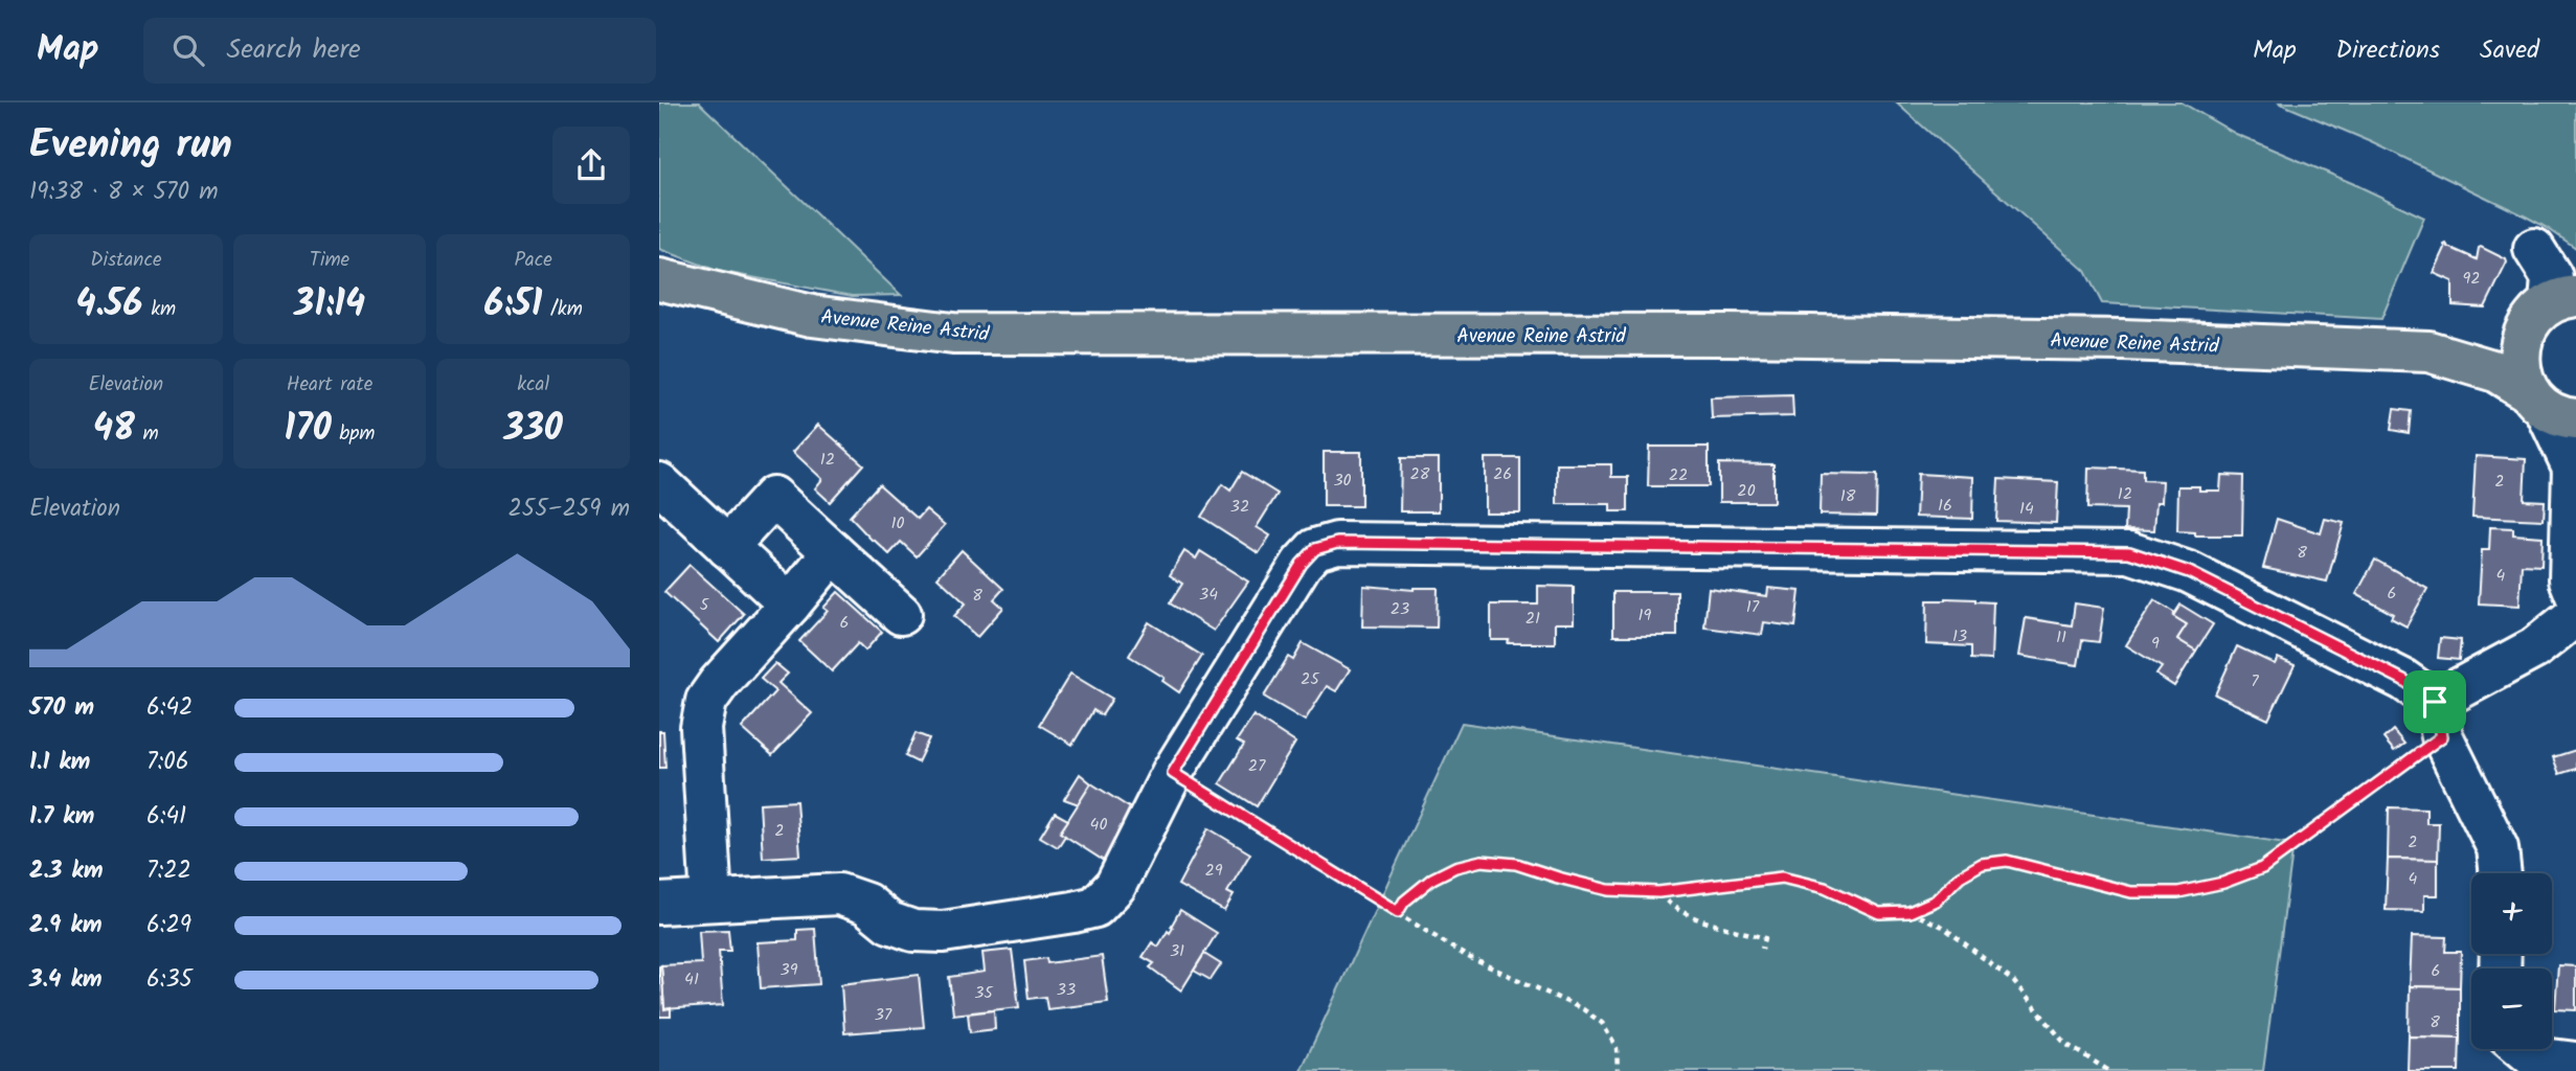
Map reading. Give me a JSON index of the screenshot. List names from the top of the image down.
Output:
{
  "streets": {
    "main road": ["Avenue Reine Astrid"]
  },
  "house_numbers": [
    "92",
    "12",
    "28",
    "26",
    "22",
    "30",
    "2",
    "20",
    "12",
    "18",
    "16",
    "32",
    "14",
    "10",
    "8",
    "4",
    "6",
    "34",
    "8",
    "5",
    "17",
    "23",
    "19",
    "21",
    "6",
    "13",
    "11",
    "9",
    "25",
    "7",
    "27",
    "40",
    "2",
    "2",
    "29",
    "4",
    "31",
    "39",
    "6",
    "41",
    "33",
    "35",
    "37",
    "8"
  ],
  "page": {
    "header": "Map",
    "search": "Search here",
    "nav": ["Map", "Directions", "Saved"],
    "heading": ["Evening run", "19:38 · 8 × 570 m"],
    "stats": [
      ["Distance", "4.56 km"],
      ["Time", "31:14"],
      ["Pace", "6:51 /km"],
      ["Elevation", "48 m"],
      ["Heart rate", "170 bpm"],
      ["kcal", "330"]
    ],
    "chart": ["Elevation", "255–259 m"],
    "list": [
      {
        "name": "570 m",
        "note": "6:42"
      },
      {
        "name": "1.1 km",
        "note": "7:06"
      },
      {
        "name": "1.7 km",
        "note": "6:41"
      },
      {
        "name": "2.3 km",
        "note": "7:22"
      },
      {
        "name": "2.9 km",
        "note": "6:29"
      },
      {
        "name": "3.4 km",
        "note": "6:35"
      }
    ],
    "map_buttons": ["+", "−"]
  }
}
